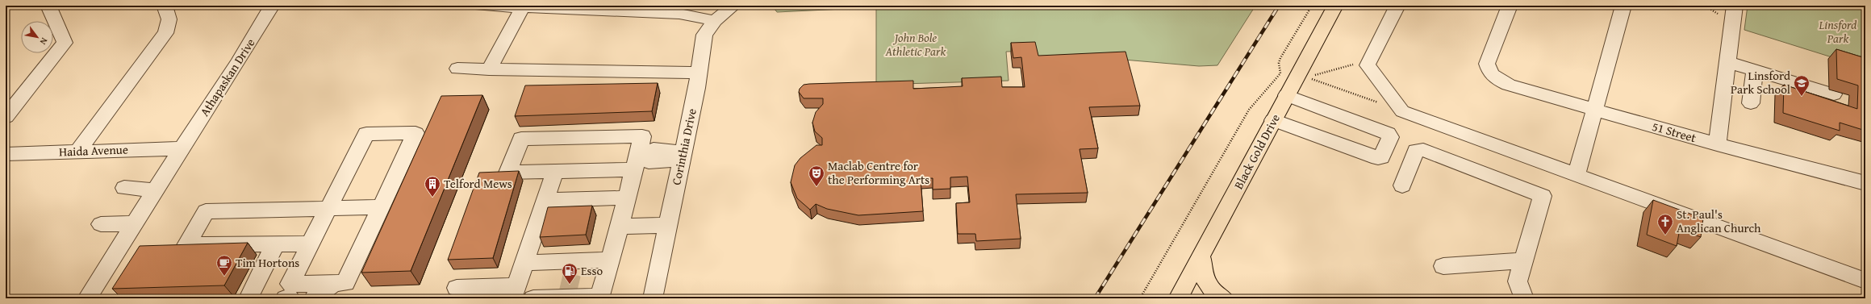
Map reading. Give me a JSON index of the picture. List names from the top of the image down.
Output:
{
  "streets": {
    "main road": ["Black Gold Drive"],
    "street": [
      "Athapaskan Drive",
      "51 Street",
      "Corinthia Drive",
      "Haida Avenue"
    ]
  },
  "crossings": [
    ["Athapaskan Drive", "Haida Avenue"]
  ],
  "parks": ["Linsford Park", "John Bole Athletic Park"],
  "places": {
    "school or university": ["Linsford Park School"],
    "theatre": ["Maclab Centre for the Performing Arts"],
    "building": ["Telford Mews"],
    "church": ["St. Paul's Anglican Church"],
    "cafe": ["Tim Hortons"],
    "fuel station": ["Esso"]
  },
  "north": "bottom right"
}
